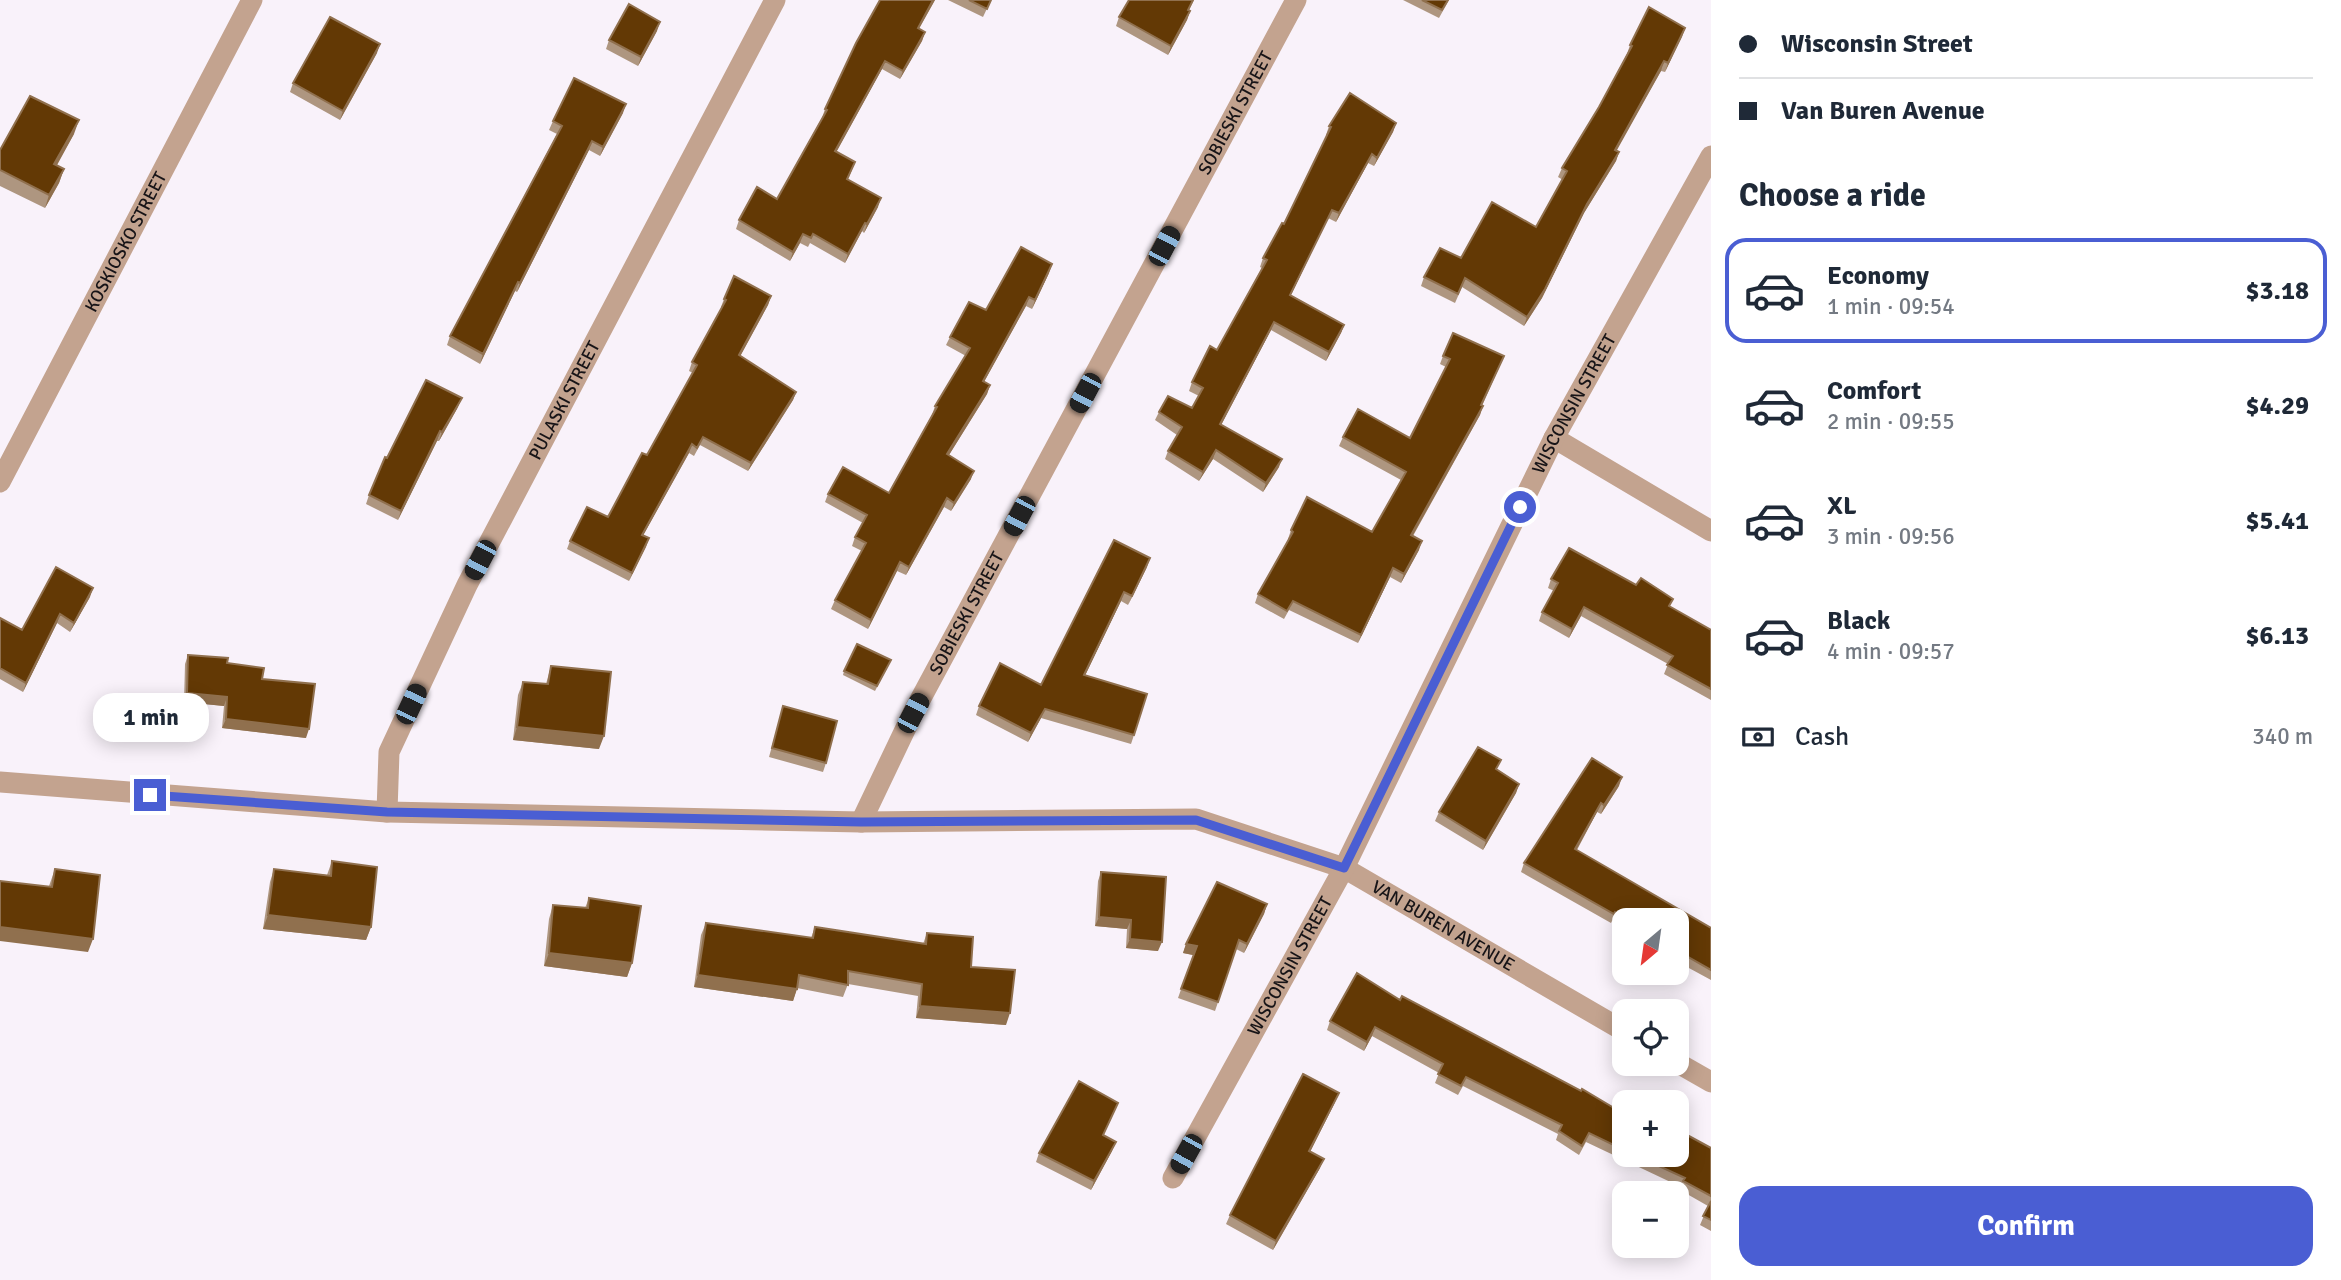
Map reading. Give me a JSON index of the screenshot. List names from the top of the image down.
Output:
{
  "streets": {
    "street": [
      "SOBIESKI STREET",
      "KOSKIOSKO STREET",
      "PULASKI STREET",
      "WISCONSIN STREET",
      "VAN BUREN AVENUE"
    ]
  },
  "crossings": [
    ["SOBIESKI STREET", "VAN BUREN AVENUE"],
    ["PULASKI STREET", "VAN BUREN AVENUE"],
    ["WISCONSIN STREET", "VAN BUREN AVENUE"]
  ],
  "north": "bottom left",
  "page": {
    "banner": ["Wisconsin Street", "Van Buren Avenue"],
    "heading": "Choose a ride",
    "list": [
      {
        "name": "Economy",
        "note": "1 min · 09:54",
        "value": "$3.18"
      },
      {
        "name": "Comfort",
        "note": "2 min · 09:55",
        "value": "$4.29"
      },
      {
        "name": "XL",
        "note": "3 min · 09:56",
        "value": "$5.41"
      },
      {
        "name": "Black",
        "note": "4 min · 09:57",
        "value": "$6.13"
      }
    ],
    "bubble": "1 min",
    "pay": ["Cash", "340 m"],
    "map_buttons": ["+", "−"],
    "buttons": "Confirm"
  }
}
